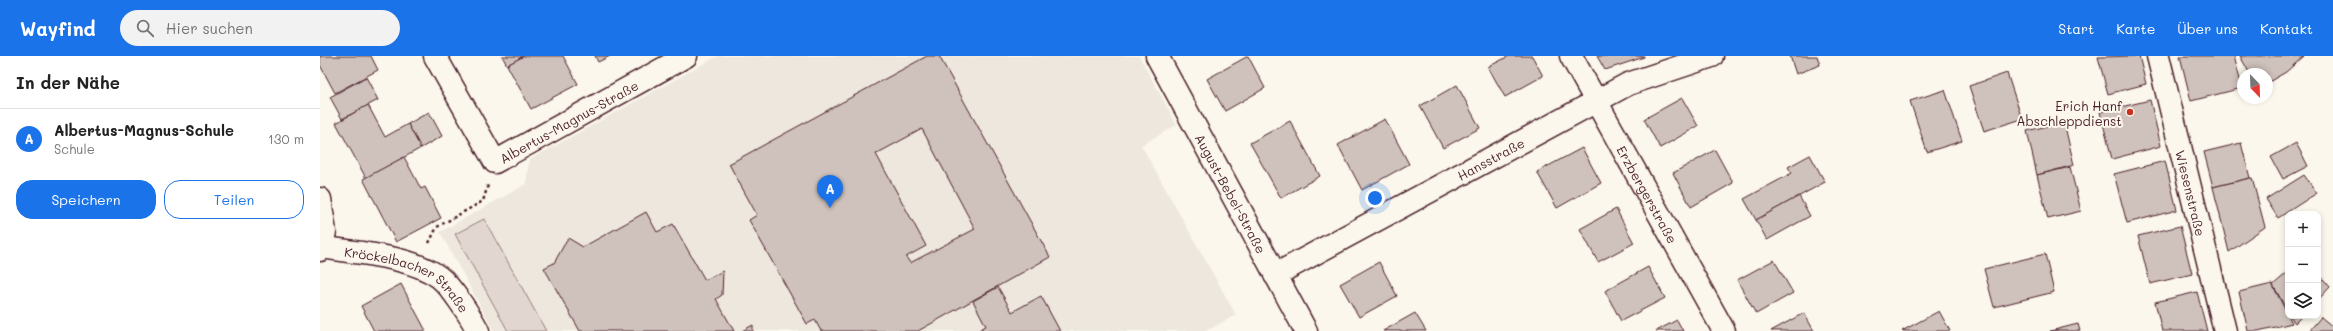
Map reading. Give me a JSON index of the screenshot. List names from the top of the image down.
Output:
{
  "streets": {
    "street": [
      "Albertus-Magnus-Straße",
      "Hansstraße",
      "August-Bebel-Straße",
      "Erzbergerstraße",
      "Wiesenstraße",
      "Kröckelbacher Straße"
    ]
  },
  "crossings": [
    ["Hansstraße", "August-Bebel-Straße"],
    ["Hansstraße", "Erzbergerstraße"]
  ],
  "places": ["Erich Hanf Abschleppdienst"],
  "north": "bottom right",
  "page": {
    "header": "Wayfind",
    "search": "Hier suchen",
    "nav": [
      "Start",
      "Karte",
      "Über uns",
      "Kontakt"
    ],
    "heading": "In der Nähe",
    "list": [
      {
        "mark": "A",
        "name": "Albertus-Magnus-Schule",
        "note": "Schule",
        "value": "130 m"
      }
    ],
    "buttons": ["Speichern", "Teilen"],
    "pins": "A",
    "map_buttons": ["+", "−"]
  }
}
